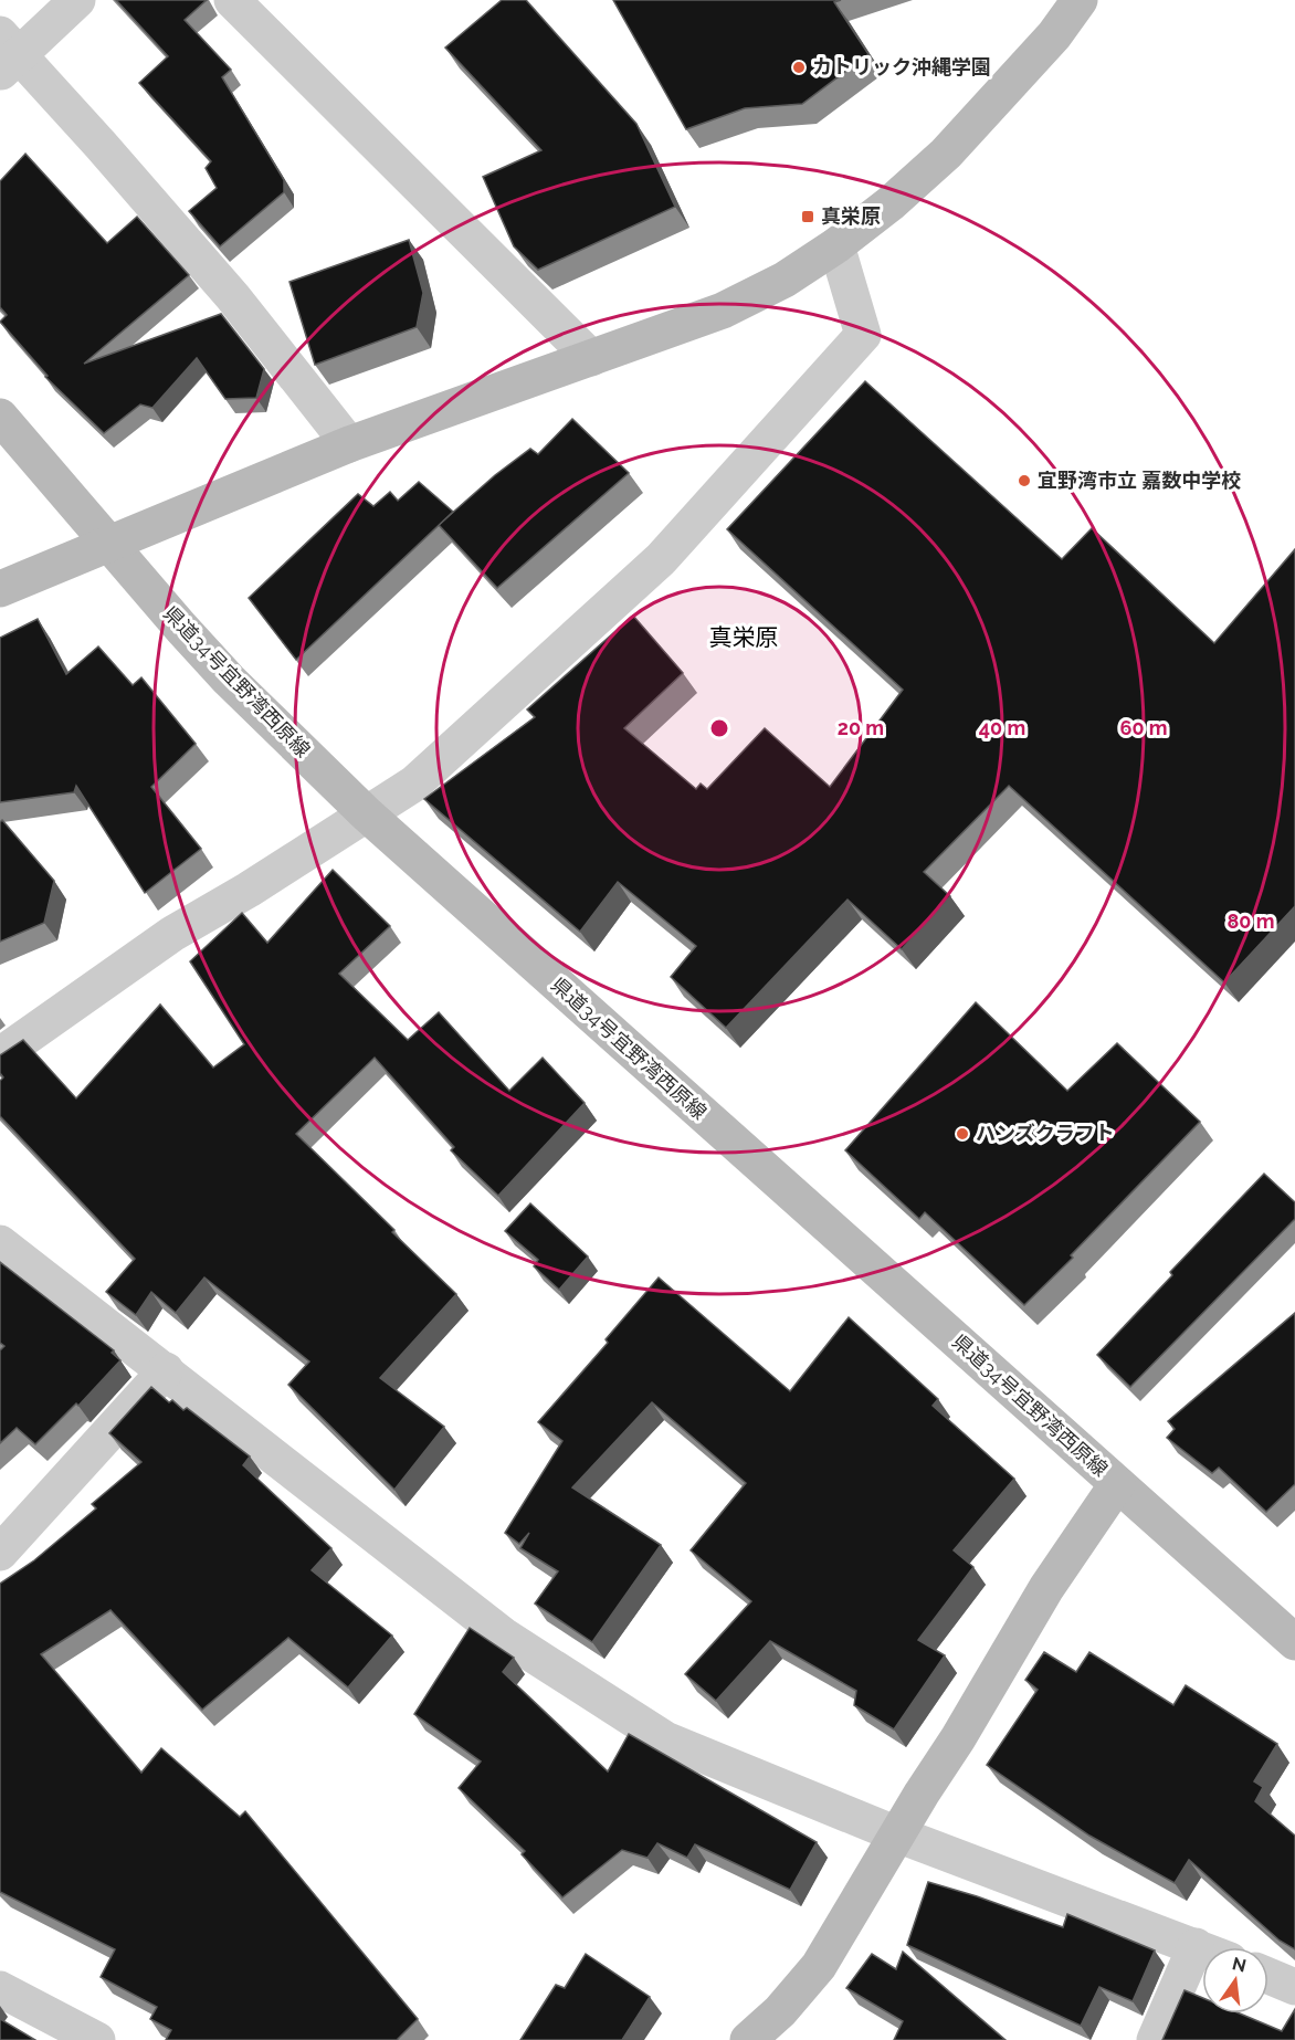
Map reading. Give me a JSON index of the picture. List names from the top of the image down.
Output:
{
  "streets": {
    "main road": ["県道34号宜野湾西原線"]
  },
  "districts": ["真栄原"],
  "places": {
    "other": ["カトリック沖縄学園", "宜野湾市立 嘉数中学校", "ハンズクラフト"],
    "transit": ["真栄原"]
  },
  "north": "top",
  "rings": [
    "20 m",
    "40 m",
    "60 m",
    "80 m"
  ]
}
